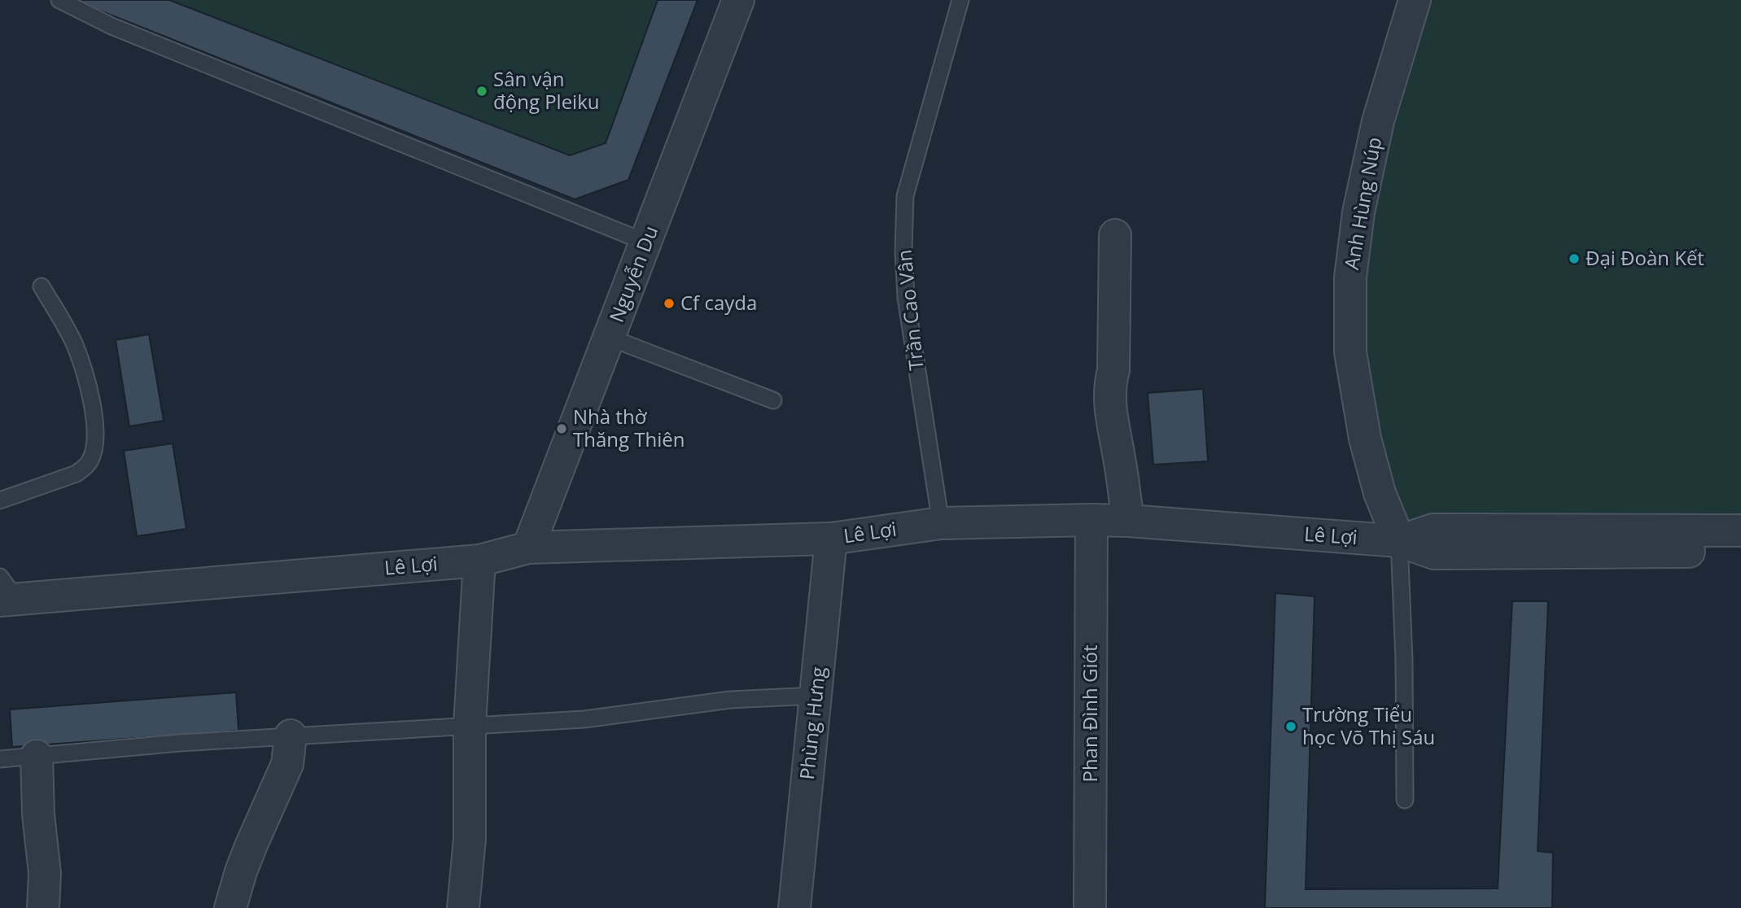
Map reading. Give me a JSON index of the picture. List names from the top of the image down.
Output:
{
  "streets": {
    "street": [
      "Anh Hùng Núp",
      "Nguyễn Du",
      "Lê Lợi",
      "Phan Đình Giót",
      "Phùng Hưng"
    ],
    "lane": ["Trần Cao Vân"]
  },
  "crossings": [
    ["Anh Hùng Núp", "Lê Lợi"],
    ["Nguyễn Du", "Lê Lợi"],
    ["Trần Cao Vân", "Lê Lợi"],
    ["Lê Lợi", "Phan Đình Giót"],
    ["Lê Lợi", "Phùng Hưng"]
  ],
  "places": [
    "Sân vận động Pleiku",
    "Đại Đoàn Kết",
    "Cf cayda",
    "Nhà thờ Thăng Thiên",
    "Trường Tiểu học Võ Thị Sáu"
  ]
}
